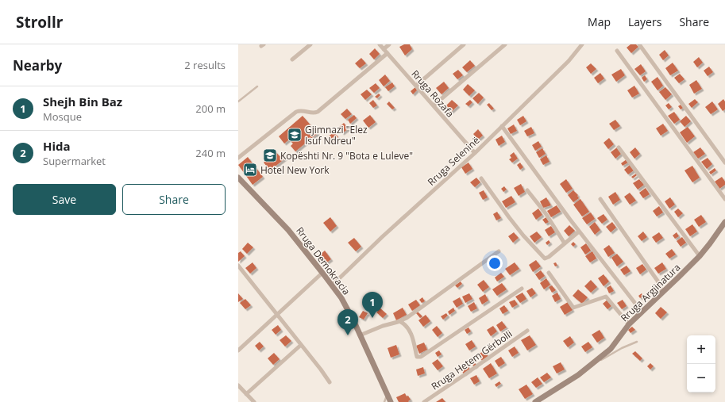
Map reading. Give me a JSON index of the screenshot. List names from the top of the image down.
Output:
{
  "streets": {
    "main road": ["Rruga Demokracia", "Rruga Argjinatura"],
    "street": ["Rruga Rozafa", "Rruga Seleninë", "Rruga Hetem Gërbolli"]
  },
  "crossings": [
    ["Rruga Rozafa", "Rruga Seleninë"],
    ["Rruga Seleninë", "Rruga Demokracia"]
  ],
  "places": {
    "school or university": ["Gjimnazi \"Elez Isuf Ndreu\"", "Kopështi Nr. 9 \"Bota e Luleve\""],
    "hotel": ["Hotel New York"]
  },
  "page": {
    "header": "Strollr",
    "nav": ["Map", "Layers", "Share"],
    "heading": ["Nearby", "2 results"],
    "list": [
      {
        "mark": "1",
        "name": "Shejh Bin Baz",
        "note": "Mosque",
        "value": "200 m"
      },
      {
        "mark": "2",
        "name": "Hida",
        "note": "Supermarket",
        "value": "240 m"
      }
    ],
    "buttons": ["Save", "Share"],
    "pins": ["1", "2"],
    "map_buttons": ["+", "−"]
  }
}
